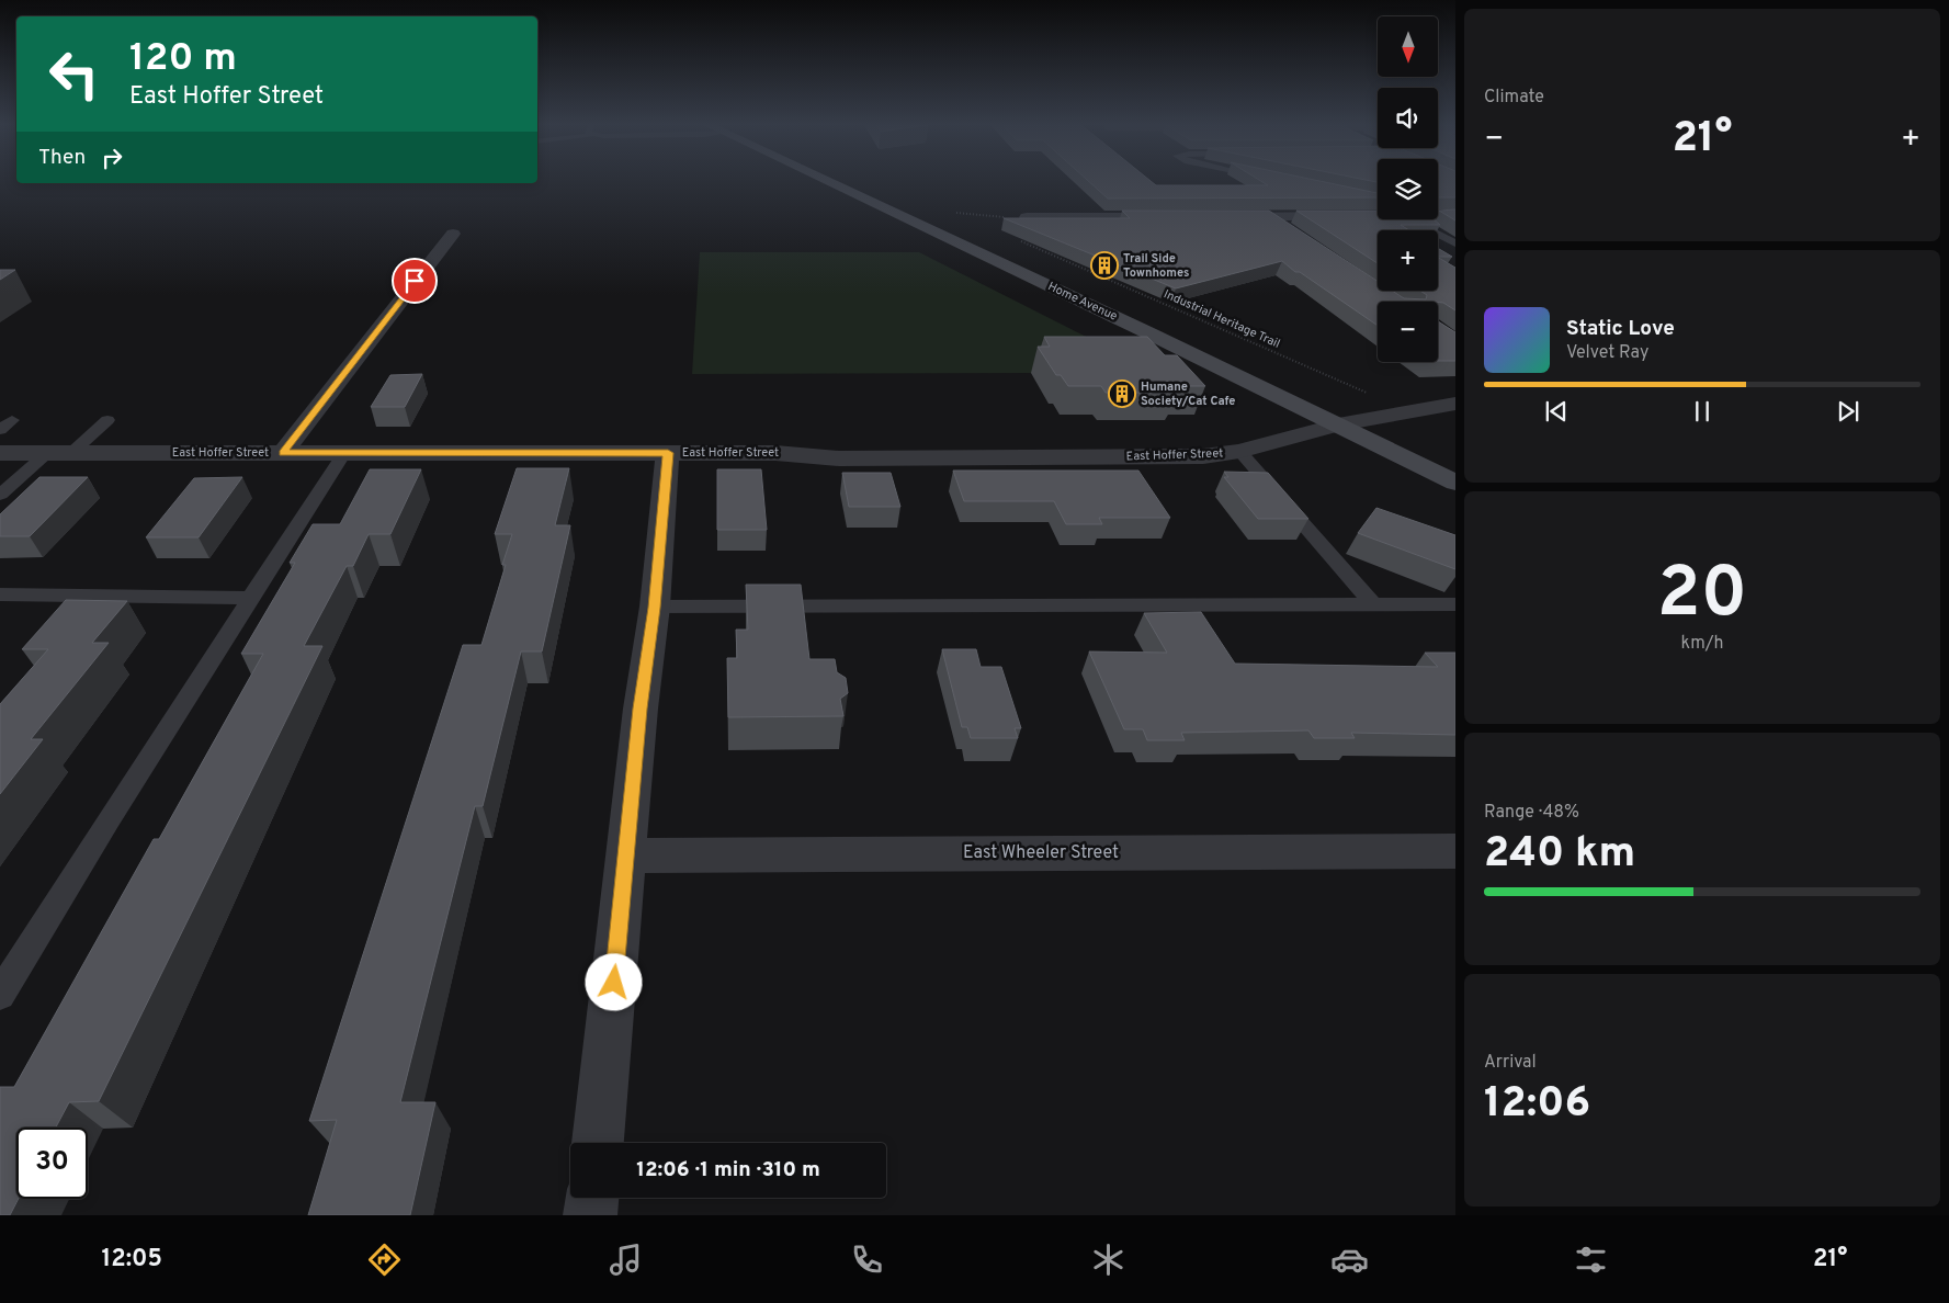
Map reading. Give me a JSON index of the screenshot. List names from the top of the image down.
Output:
{
  "streets": {
    "main road": ["Home Avenue"],
    "street": ["East Hoffer Street", "East Wheeler Street"],
    "path": ["Industrial Heritage Trail"]
  },
  "crossings": [
    ["Home Avenue", "East Hoffer Street"],
    ["Industrial Heritage Trail", "East Hoffer Street"]
  ],
  "places": {
    "building": ["Trail Side Townhomes", "Humane Society/Cat Cafe"]
  },
  "north": "bottom",
  "page": {
    "tile": [
      "Climate",
      ["20", "km/h"],
      ["Range · 48%", "240 km"],
      ["Arrival", "12:06"]
    ],
    "map_buttons": ["+", "−"],
    "turn": ["120 m", "East Hoffer Street"],
    "heat": ["−", "21°", "+"],
    "then": "Then",
    "song": ["Static Love", "Velvet Ray"],
    "limit": "30",
    "trip": "12:06 · 1 min · 310 m",
    "tabs": ["12:05", "21°"]
  }
}
